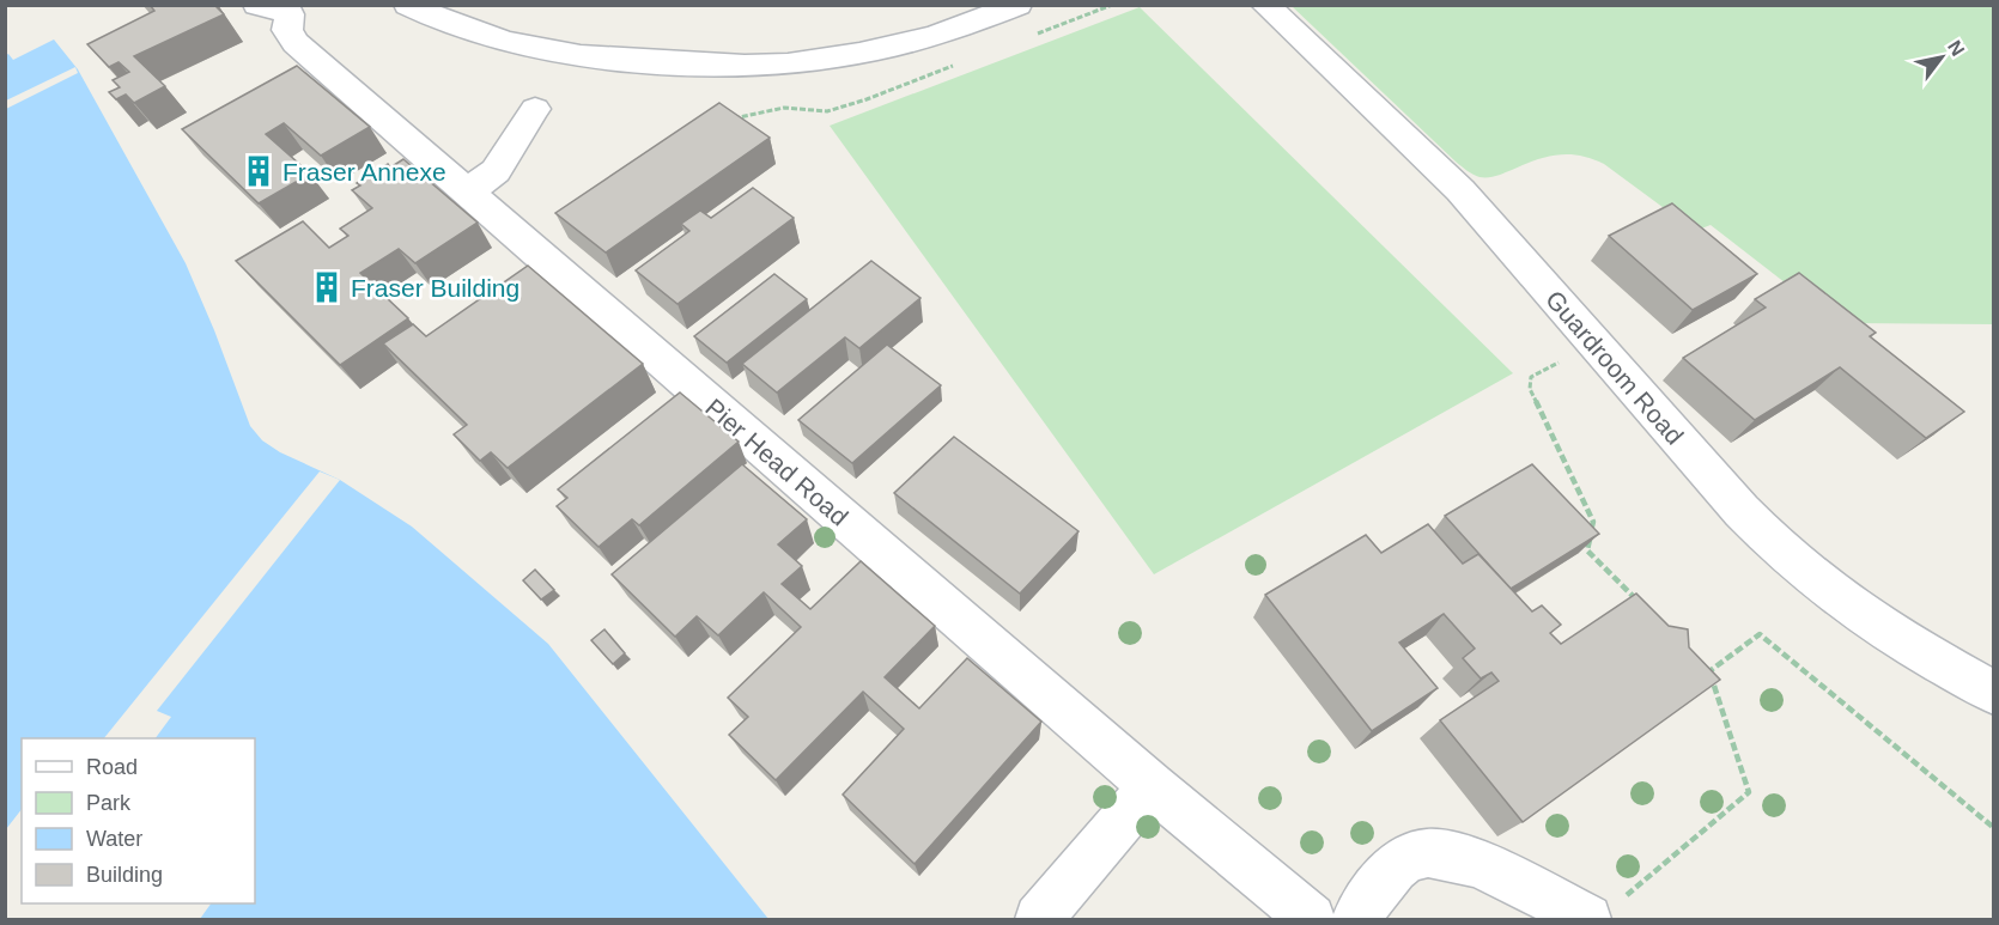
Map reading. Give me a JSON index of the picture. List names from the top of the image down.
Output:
{
  "streets": {
    "lane": ["Guardroom Road", "Pier Head Road"]
  },
  "places": {
    "building": ["Fraser Annexe", "Fraser Building"]
  },
  "legend": [
    "Road",
    "Park",
    "Water",
    "Building"
  ],
  "north": "top right"
}
